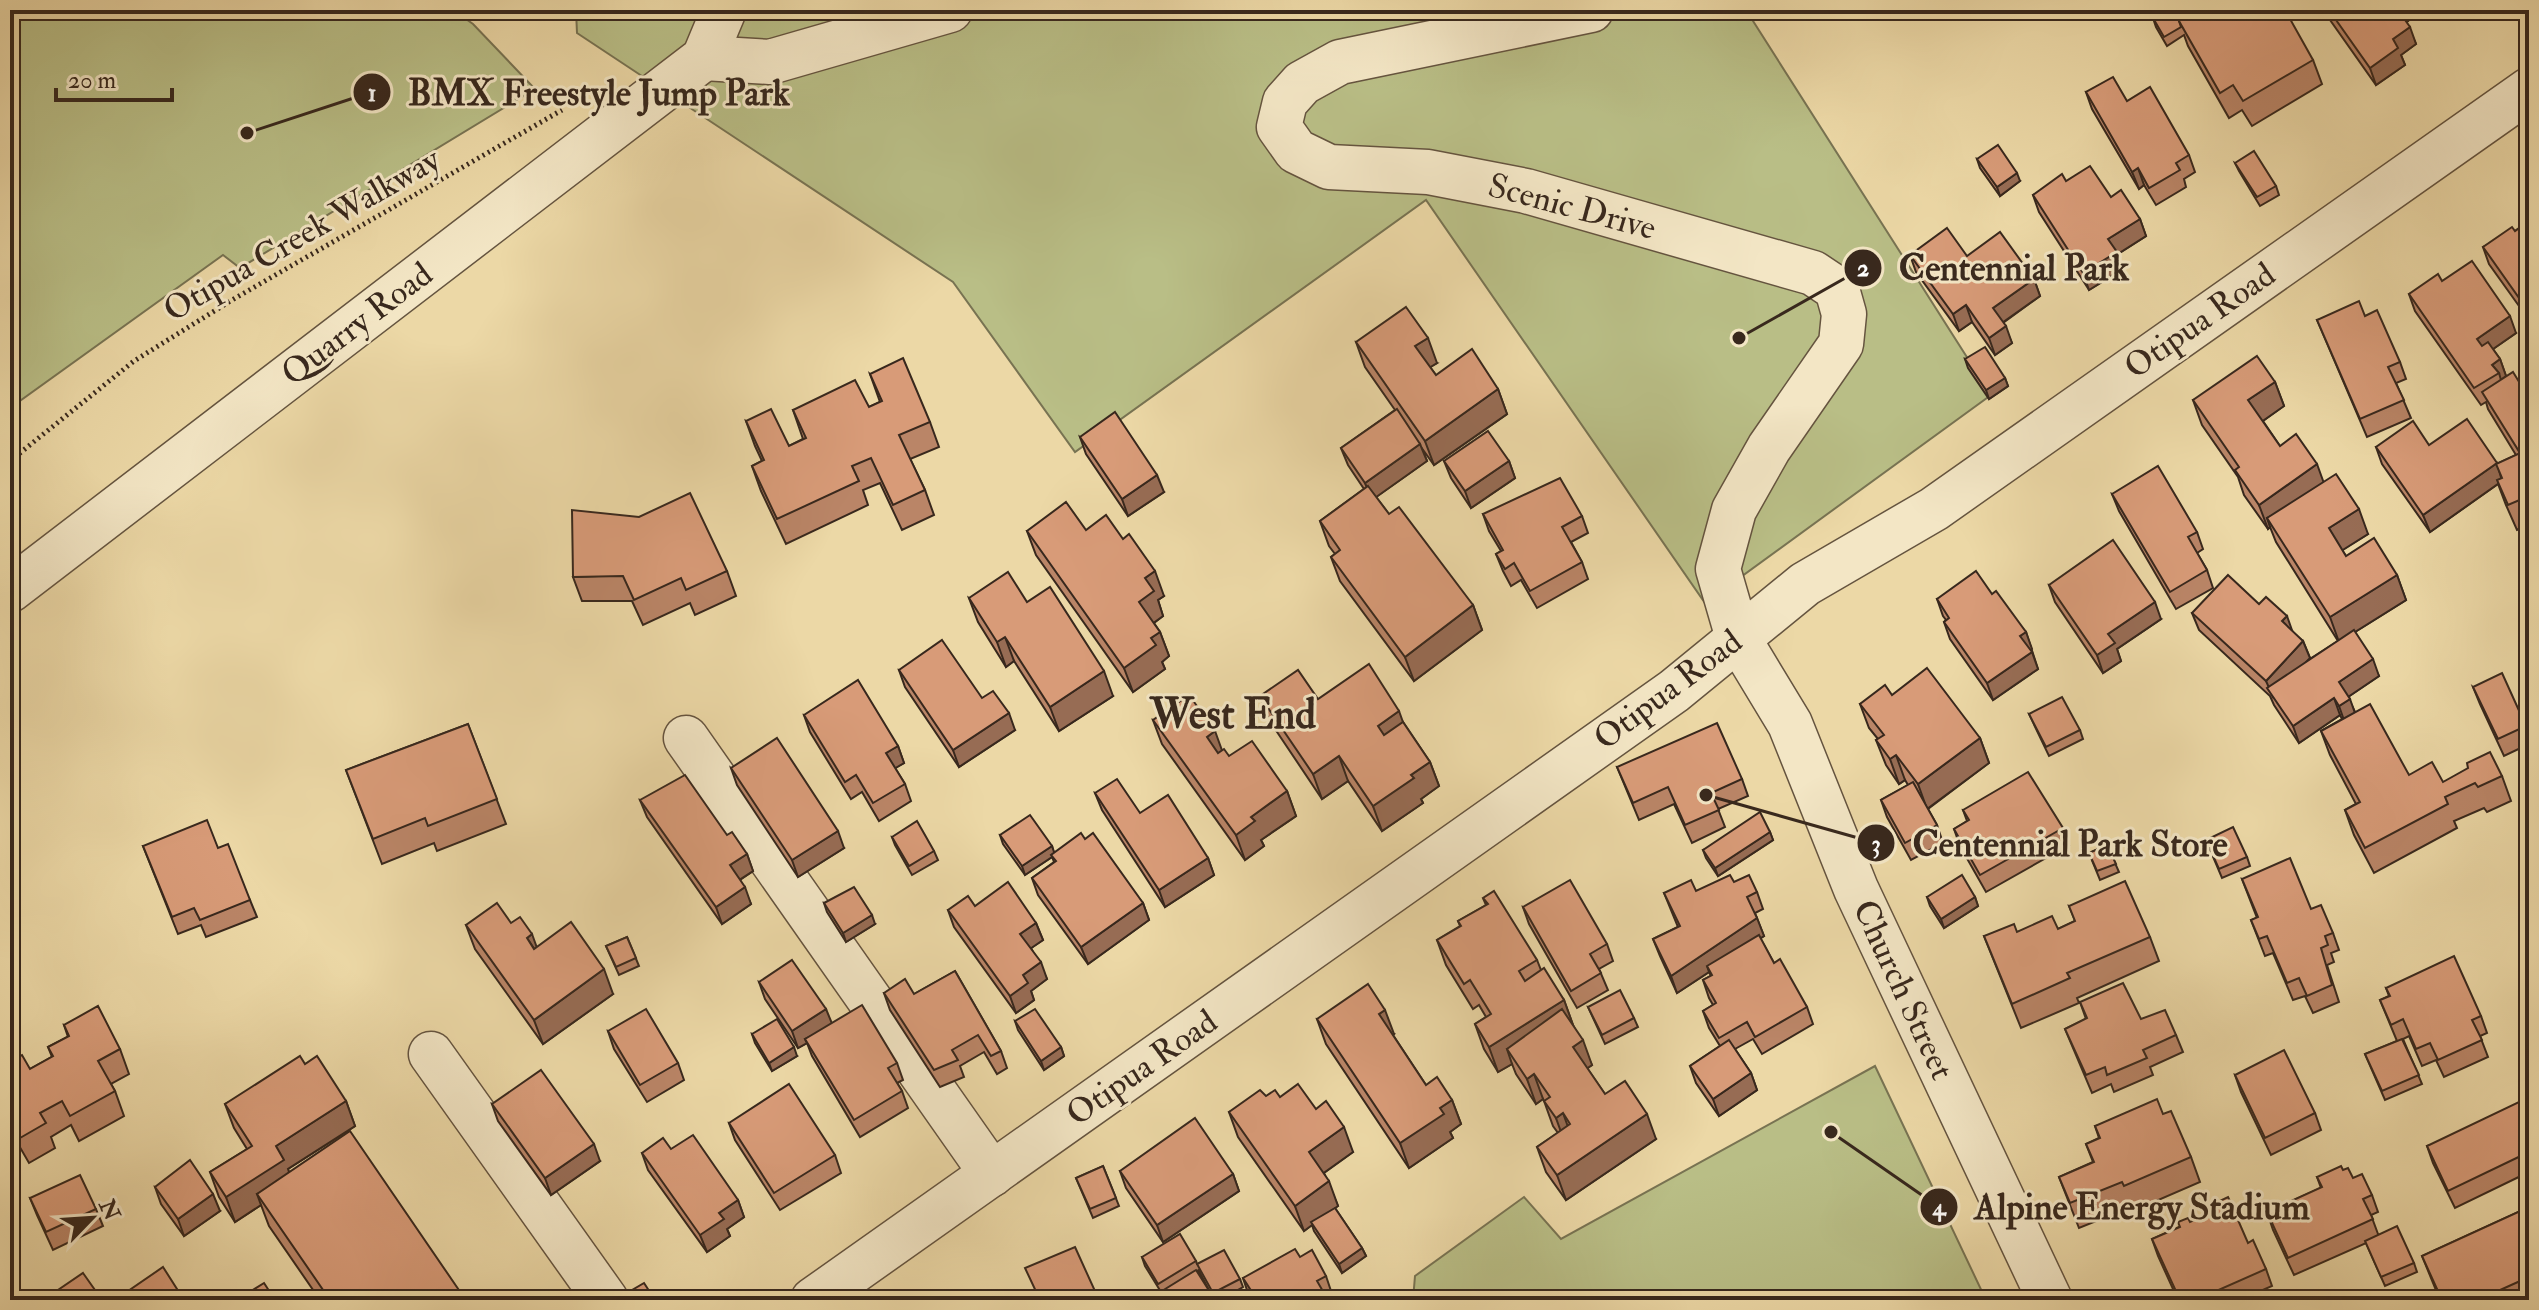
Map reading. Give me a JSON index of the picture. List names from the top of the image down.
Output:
{
  "streets": {
    "street": [
      "Scenic Drive",
      "Otipua Road",
      "Quarry Road",
      "Church Street"
    ],
    "path": ["Otipua Creek Walkway"]
  },
  "crossings": [
    ["Scenic Drive", "Otipua Road"],
    ["Scenic Drive", "Church Street"],
    ["Otipua Road", "Church Street"]
  ],
  "districts": ["West End"],
  "places": [
    "BMX Freestyle Jump Park",
    "Centennial Park",
    "Centennial Park Store",
    "Alpine Energy Stadium"
  ],
  "scale_bar": "20 m",
  "north": "top right"
}
